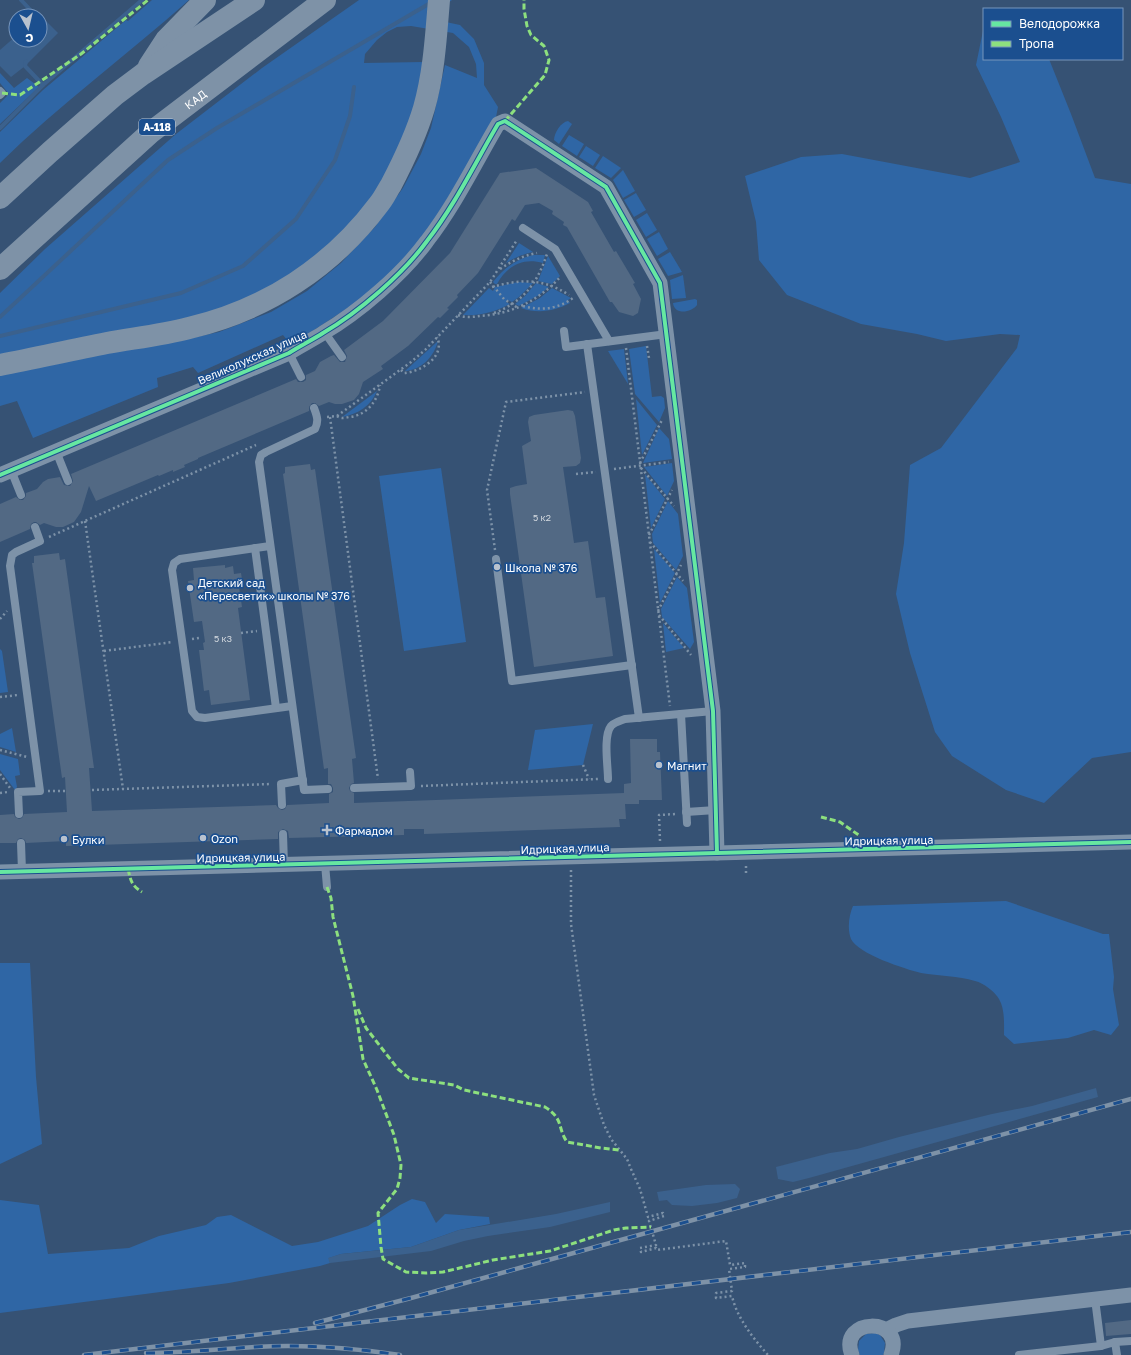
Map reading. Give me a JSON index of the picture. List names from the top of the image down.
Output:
{
  "streets": {
    "highway": ["КАД", "А-118"],
    "street": ["Великолукская улица", "Идрицкая улица"]
  },
  "places": {
    "other": [
      "Школа № 376",
      "Детский сад «Пересветик» школы № 376",
      "Магнит",
      "Ozon",
      "Булки"
    ],
    "health": ["Фармадом"]
  },
  "house_numbers": ["5 к2", "5 к3"],
  "legend": ["Велодорожка", "Тропа"],
  "north": "bottom"
}
